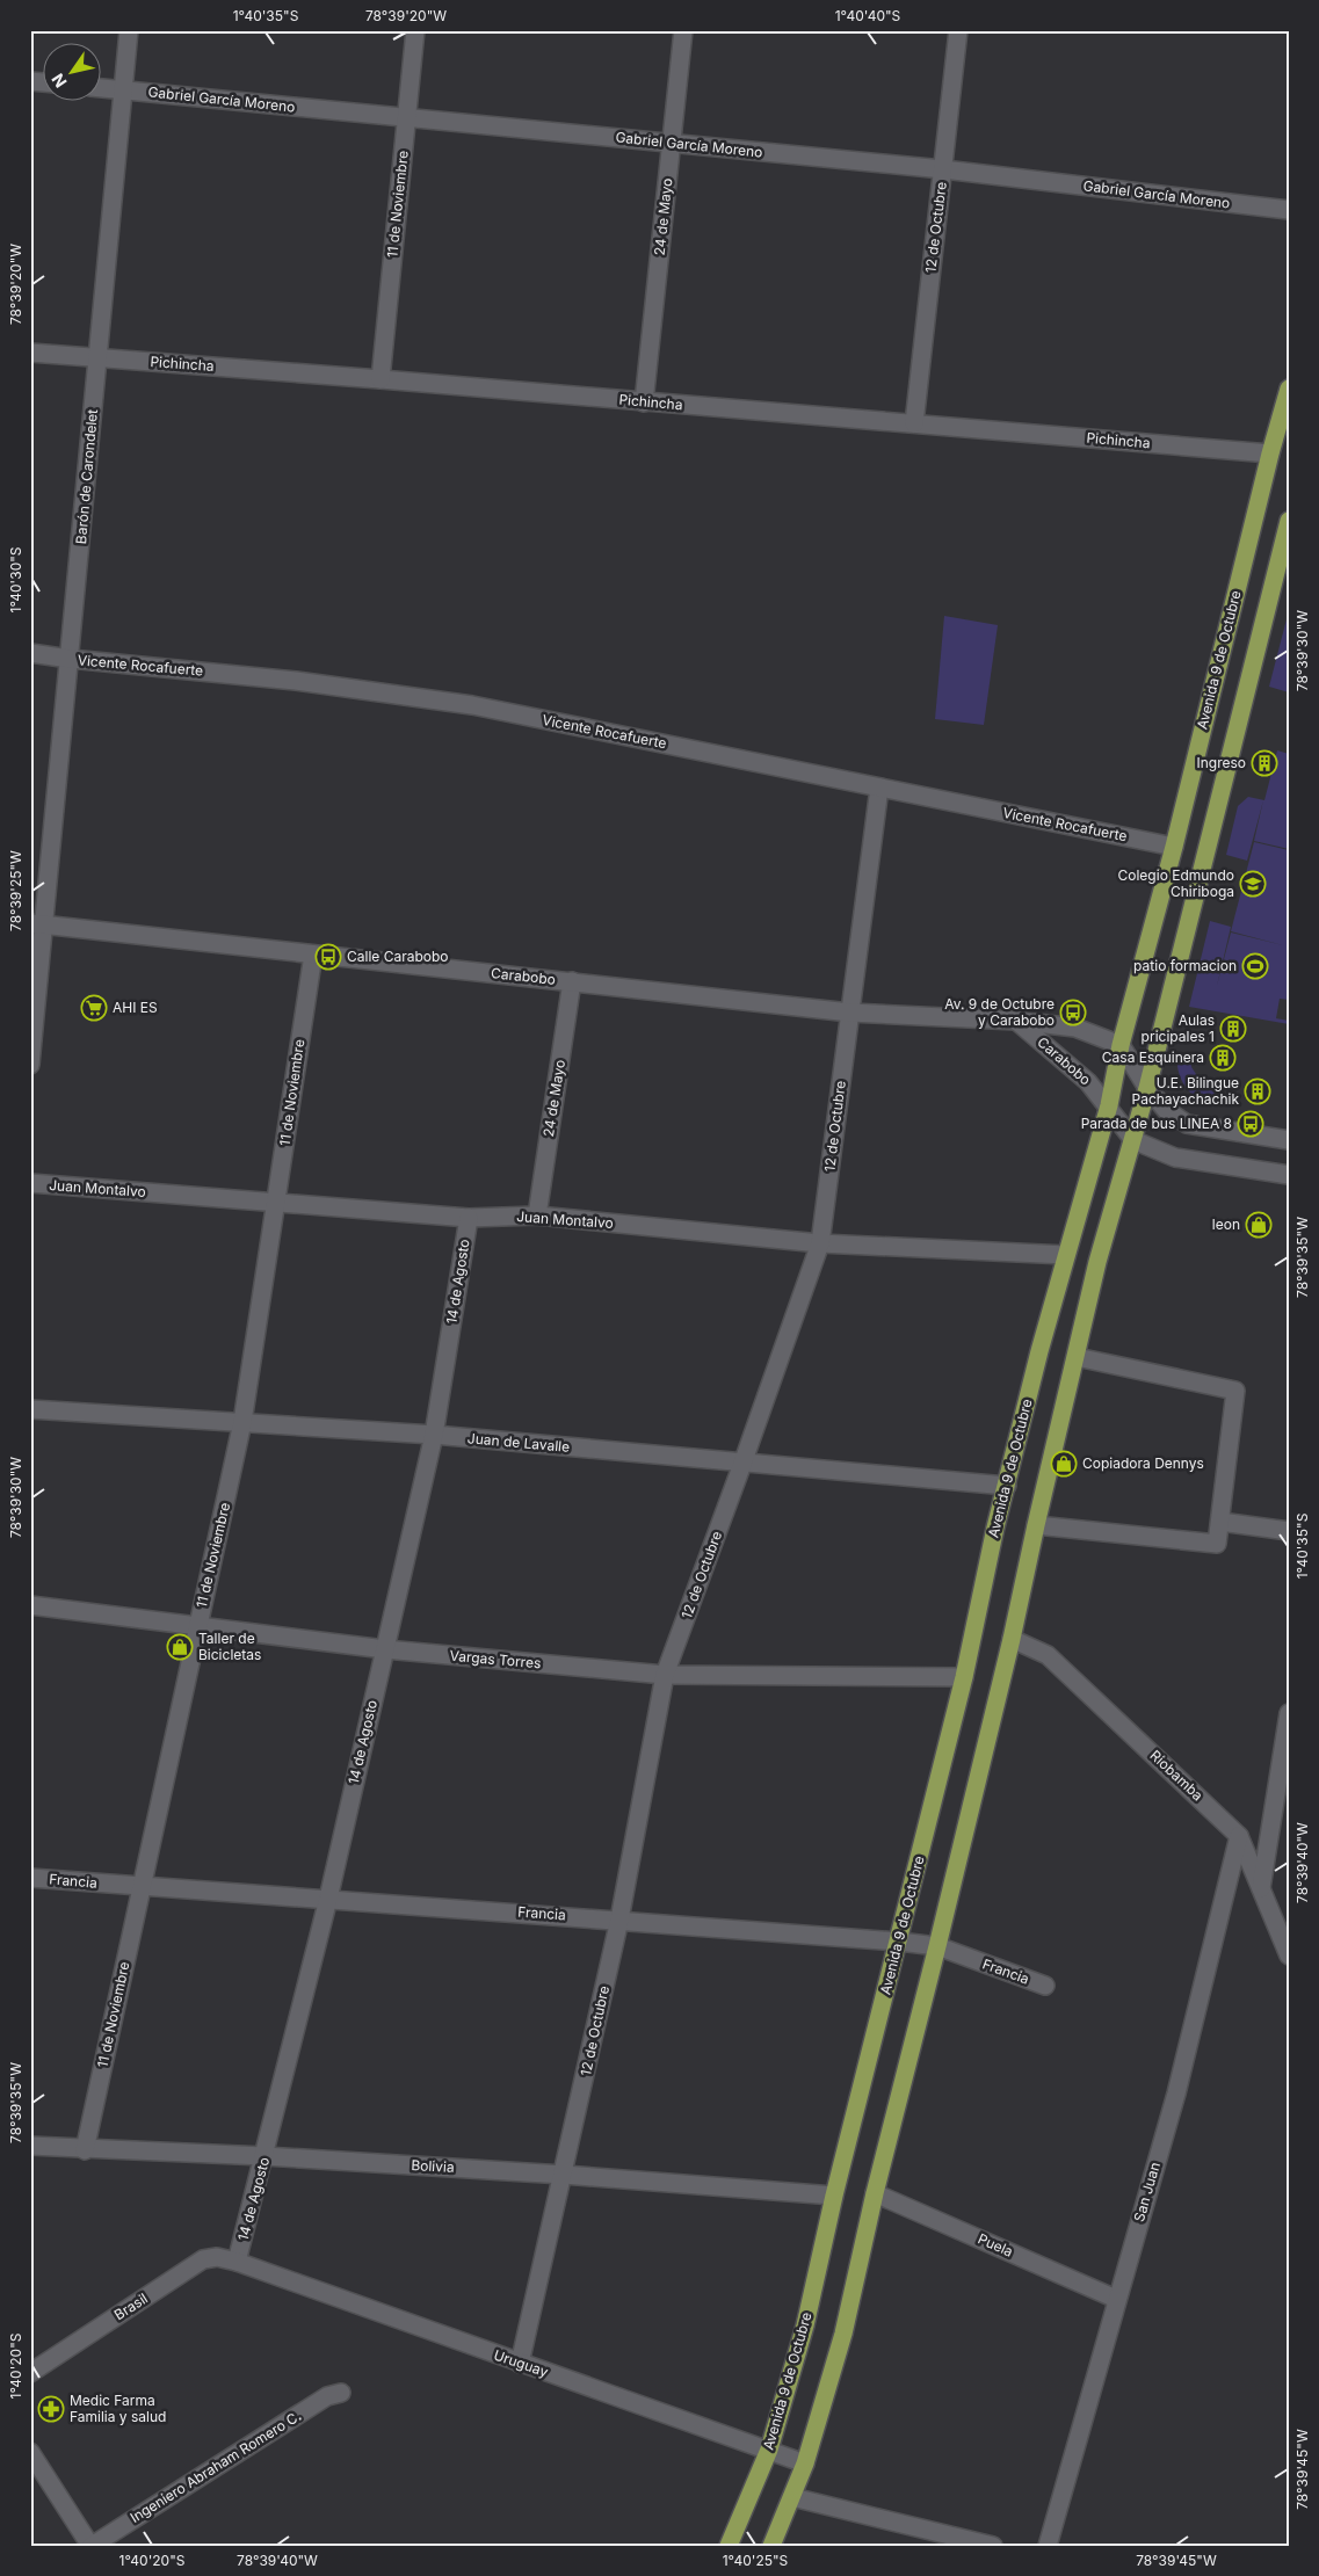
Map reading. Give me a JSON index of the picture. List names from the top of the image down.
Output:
{
  "streets": {
    "main road": ["Avenida 9 de Octubre"],
    "street": [
      "Gabriel García Moreno",
      "11 de Noviembre",
      "24 de Mayo",
      "12 de Octubre",
      "Pichincha",
      "Barón de Carondelet",
      "Vicente Rocafuerte",
      "Carabobo",
      "Juan Montalvo",
      "14 de Agosto",
      "Juan de Lavalle",
      "Vargas Torres",
      "Riobamba",
      "Francia",
      "Bolivia",
      "San Juan",
      "Puela",
      "Brasil",
      "Uruguay",
      "Ingeniero Abraham Romero C."
    ]
  },
  "crossings": [
    ["Gabriel García Moreno", "11 de Noviembre"],
    ["Gabriel García Moreno", "24 de Mayo"],
    ["Gabriel García Moreno", "12 de Octubre"],
    ["Gabriel García Moreno", "Barón de Carondelet"],
    ["11 de Noviembre", "Pichincha"],
    ["11 de Noviembre", "Carabobo"],
    ["11 de Noviembre", "Juan Montalvo"],
    ["11 de Noviembre", "Juan de Lavalle"],
    ["11 de Noviembre", "Vargas Torres"],
    ["11 de Noviembre", "Francia"],
    ["11 de Noviembre", "Bolivia"],
    ["24 de Mayo", "Pichincha"],
    ["24 de Mayo", "Carabobo"],
    ["24 de Mayo", "Juan Montalvo"],
    ["12 de Octubre", "Pichincha"],
    ["12 de Octubre", "Vicente Rocafuerte"],
    ["12 de Octubre", "Carabobo"],
    ["12 de Octubre", "Juan Montalvo"],
    ["12 de Octubre", "Juan de Lavalle"],
    ["12 de Octubre", "Vargas Torres"],
    ["12 de Octubre", "Francia"],
    ["12 de Octubre", "Bolivia"],
    ["12 de Octubre", "Uruguay"],
    ["Pichincha", "Barón de Carondelet"],
    ["Pichincha", "Avenida 9 de Octubre"],
    ["Barón de Carondelet", "Vicente Rocafuerte"],
    ["Barón de Carondelet", "Carabobo"],
    ["Avenida 9 de Octubre", "Vicente Rocafuerte"],
    ["Avenida 9 de Octubre", "Carabobo"],
    ["Avenida 9 de Octubre", "Juan Montalvo"],
    ["Avenida 9 de Octubre", "Juan de Lavalle"],
    ["Avenida 9 de Octubre", "Vargas Torres"],
    ["Avenida 9 de Octubre", "Francia"],
    ["Avenida 9 de Octubre", "Bolivia"],
    ["Avenida 9 de Octubre", "Uruguay"],
    ["Juan Montalvo", "14 de Agosto"],
    ["14 de Agosto", "Juan de Lavalle"],
    ["14 de Agosto", "Vargas Torres"],
    ["14 de Agosto", "Francia"],
    ["14 de Agosto", "Bolivia"],
    ["14 de Agosto", "Brasil"],
    ["14 de Agosto", "Uruguay"],
    ["Riobamba", "San Juan"],
    ["San Juan", "Puela"],
    ["Brasil", "Uruguay"]
  ],
  "places": {
    "building": [
      "Ingreso",
      "Aulas pricipales 1",
      "Casa Esquinera",
      "U.E. Bilingue Pachayachachik"
    ],
    "school or university": ["Colegio Edmundo Chiriboga"],
    "bus stop": ["Calle Carabobo", "Av. 9 de Octubre y Carabobo", "Parada de bus LINEA 8"],
    "sports": ["patio formacion"],
    "supermarket": ["AHI ES"],
    "shop": ["leon", "Copiadora Dennys", "Taller de Bicicletas"],
    "pharmacy": ["Medic Farma Familia y salud"]
  },
  "north": "bottom left",
  "coordinates": [
    "1°40'35\"S",
    "78°39'20\"W",
    "1°40'40\"S",
    "1°40'30\"S",
    "78°39'30\"W",
    "78°39'25\"W",
    "78°39'35\"W",
    "78°39'40\"W",
    "1°40'20\"S",
    "78°39'45\"W",
    "1°40'25\"S"
  ]
}
